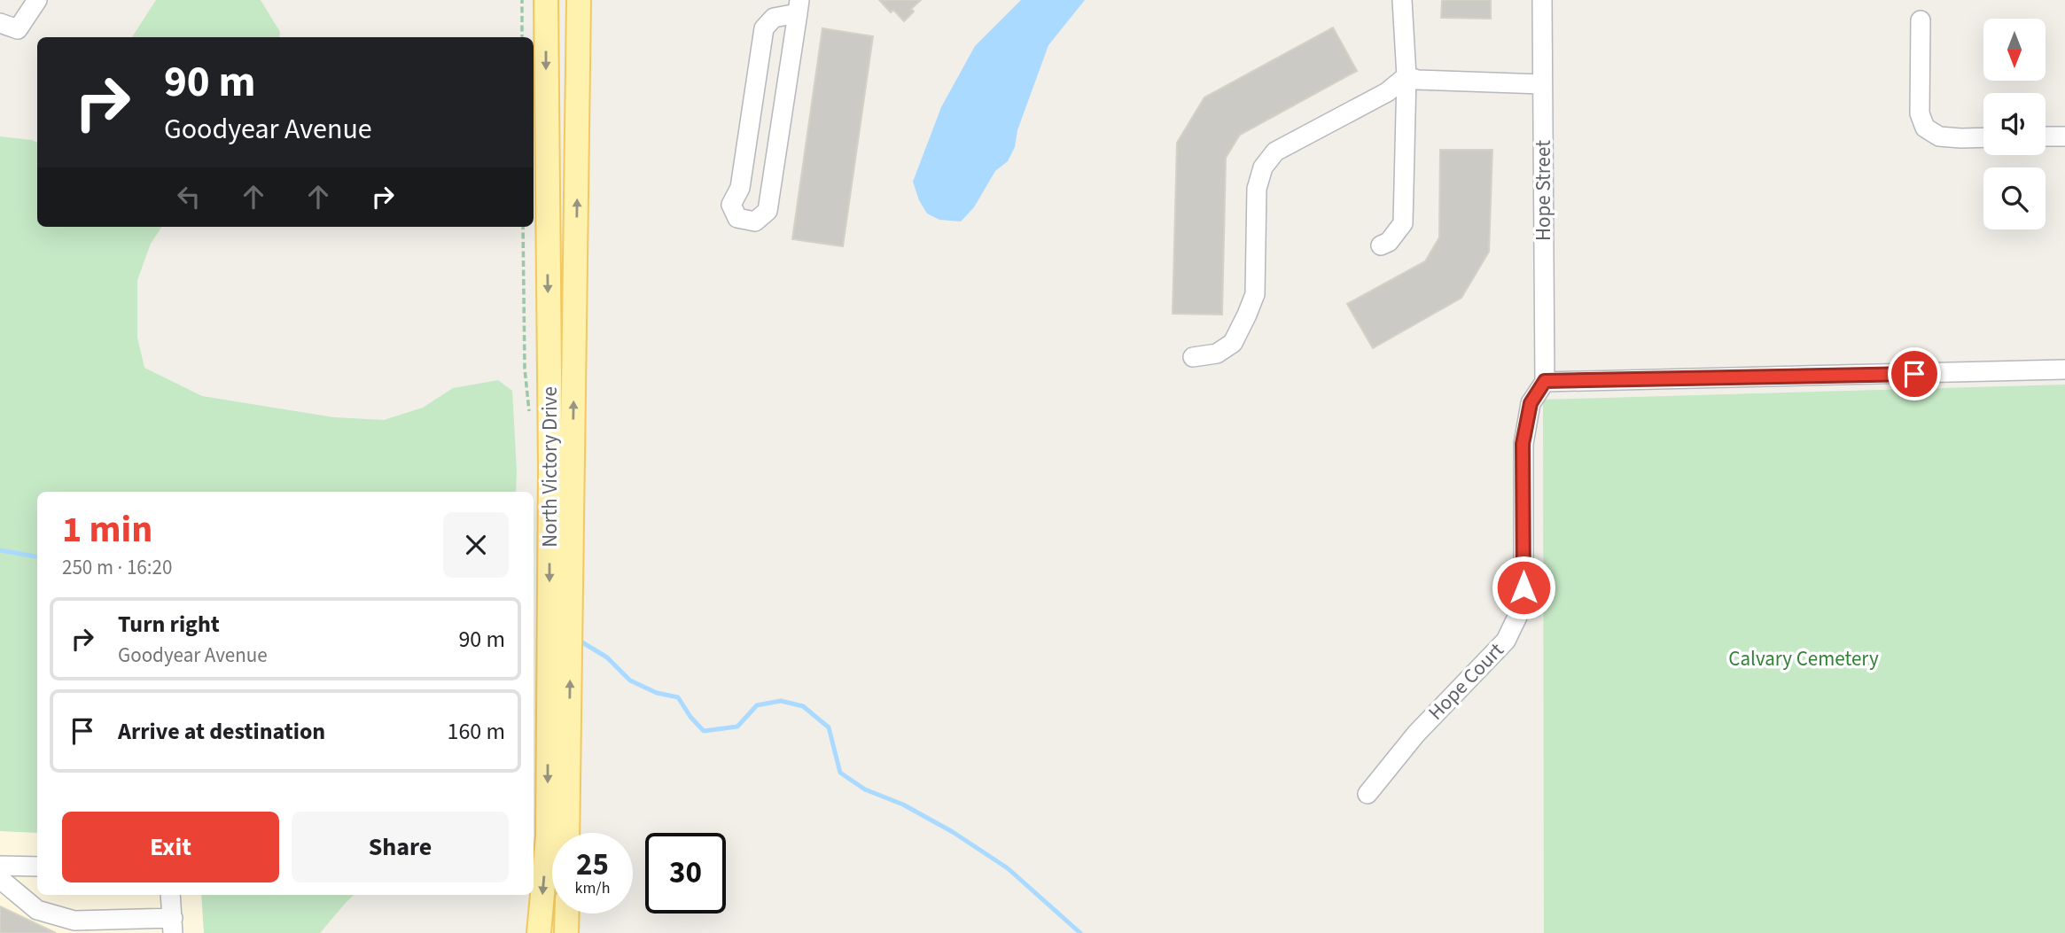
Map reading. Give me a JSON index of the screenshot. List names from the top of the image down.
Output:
{
  "streets": {
    "main road": ["North Victory Drive"],
    "street": ["Hope Street", "Hope Court"]
  },
  "crossings": [
    ["Hope Street", "Hope Court"]
  ],
  "parks": ["Calvary Cemetery"],
  "north": "bottom",
  "page": {
    "turn": ["90 m", "Goodyear Avenue"],
    "heading": ["1 min", "250 m · 16:20"],
    "list": [
      {
        "name": "Turn right",
        "note": "Goodyear Avenue",
        "value": "90 m"
      },
      {
        "name": "Arrive at destination",
        "value": "160 m"
      }
    ],
    "buttons": ["Exit", "Share"],
    "speed": "25 km/h",
    "limit": "30"
  }
}
